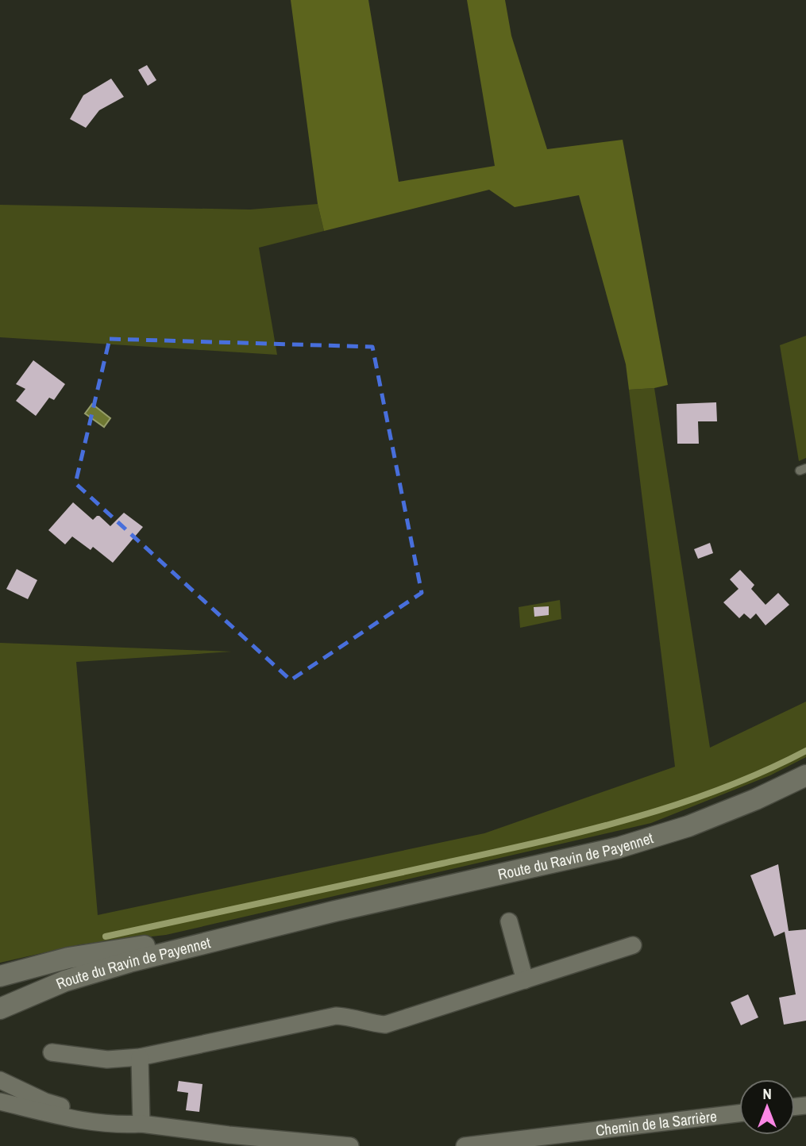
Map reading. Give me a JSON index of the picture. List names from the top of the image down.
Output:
{
  "streets": {
    "street": ["Route du Ravin de Payennet", "Chemin de la Sarrière"]
  },
  "north": "top"
}
